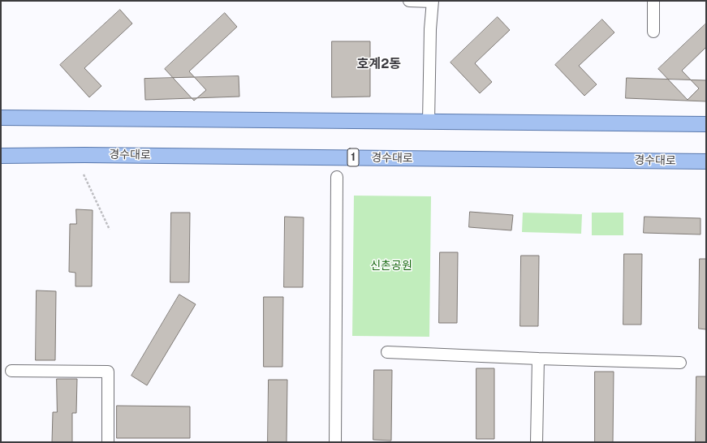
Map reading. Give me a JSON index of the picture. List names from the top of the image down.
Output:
{
  "streets": {
    "main road": ["경수대로", "1"]
  },
  "districts": ["호계2동"],
  "parks": ["신촌공원"]
}
